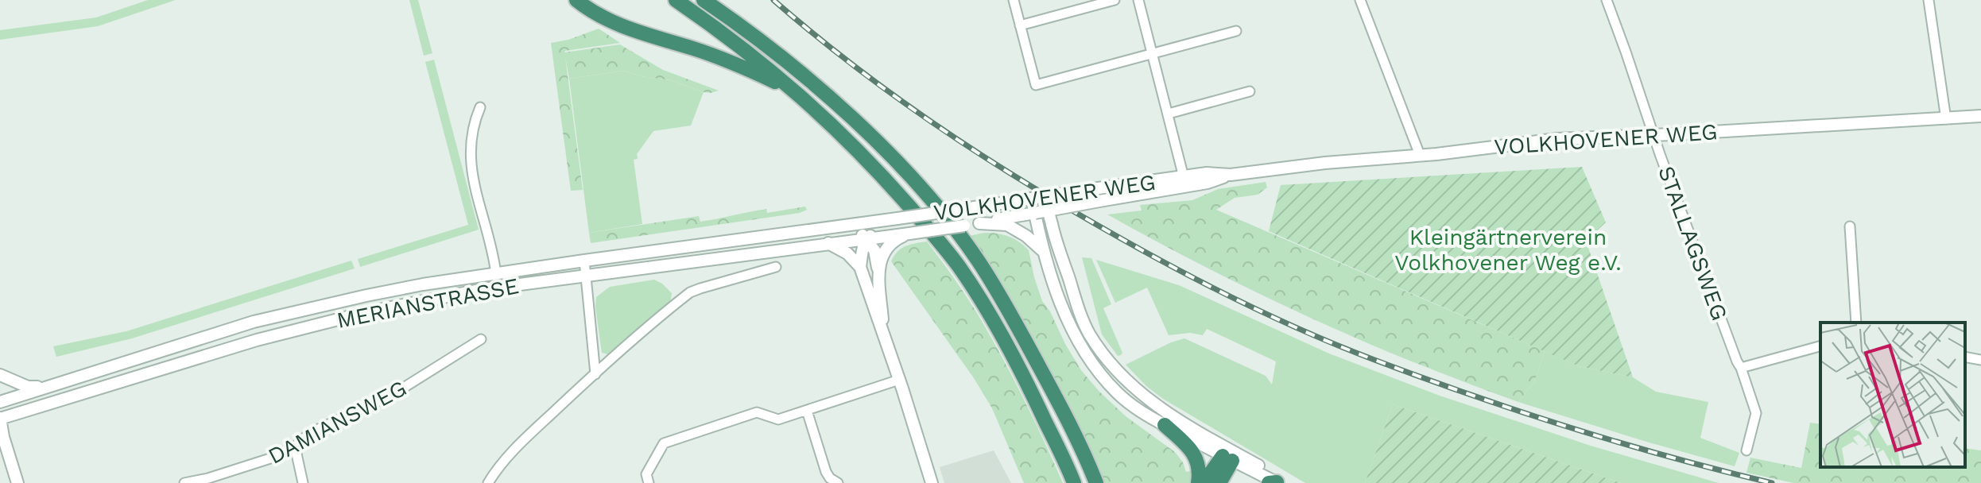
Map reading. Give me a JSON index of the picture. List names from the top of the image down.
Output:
{
  "streets": {
    "street": [
      "VOLKHOVENER WEG",
      "STALLAGSWEG",
      "MERIANSTRASSE",
      "DAMIANSWEG"
    ]
  },
  "crossings": [
    ["VOLKHOVENER WEG", "STALLAGSWEG"],
    ["VOLKHOVENER WEG", "MERIANSTRASSE"]
  ],
  "parks": ["Kleingärtnerverein Volkhovener Weg e.V."]
}
